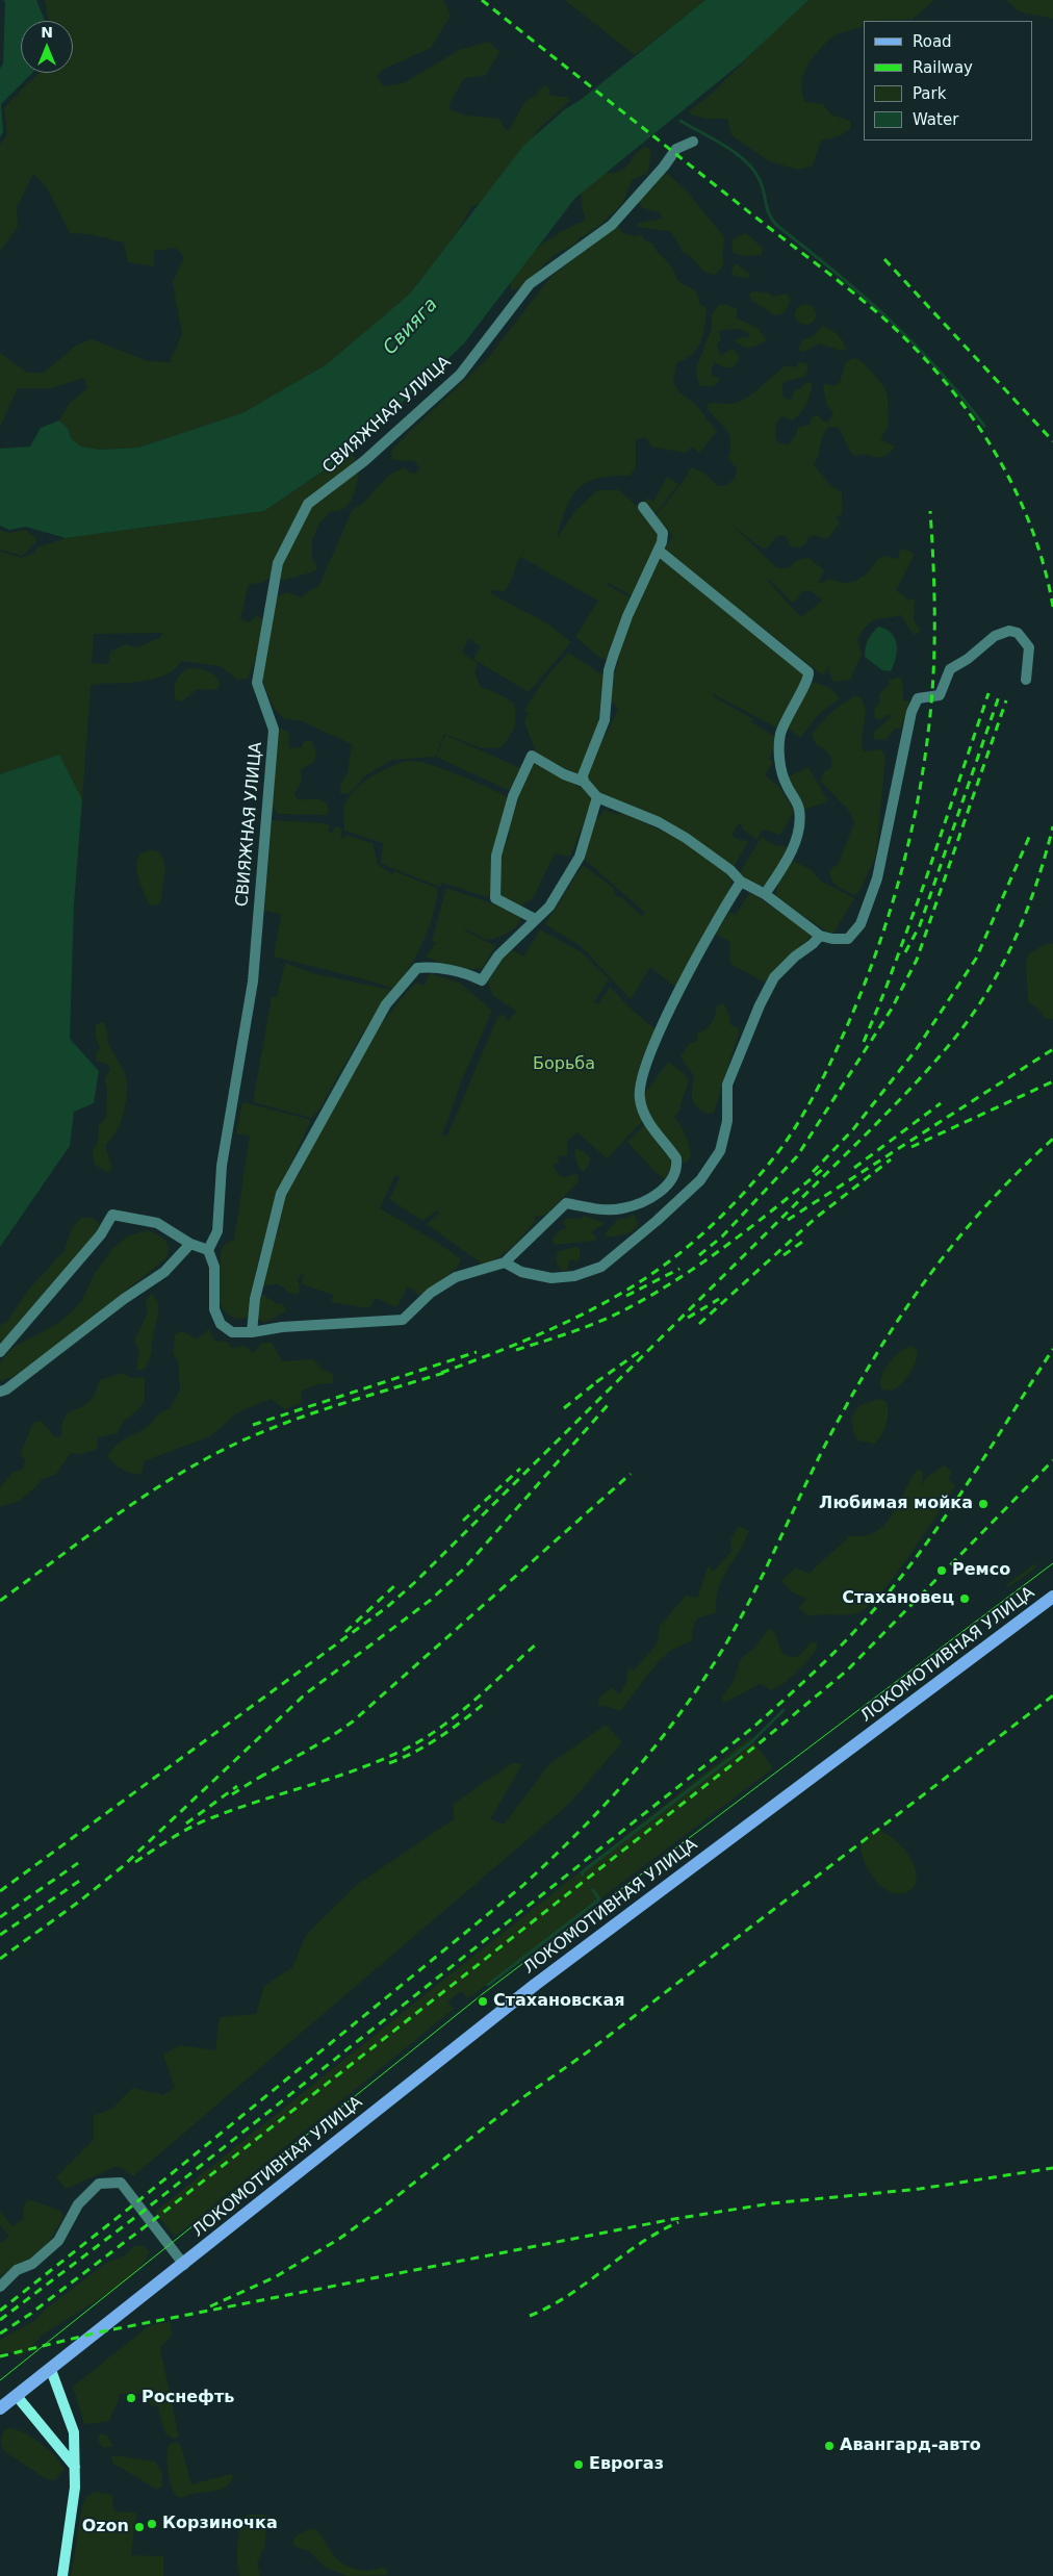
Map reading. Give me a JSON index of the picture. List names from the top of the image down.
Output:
{
  "streets": {
    "main road": ["ЛОКОМОТИВНАЯ УЛИЦА"],
    "street": ["СВИЯЖНАЯ УЛИЦА"]
  },
  "water": ["Свияга"],
  "parks": ["Борьба"],
  "places": [
    "Любимая мойка",
    "Ремсо",
    "Стахановец",
    "Стахановская",
    "Роснефть",
    "Авангард-авто",
    "Еврогаз",
    "Корзиночка",
    "Ozon"
  ],
  "legend": [
    "Road",
    "Railway",
    "Park",
    "Water"
  ],
  "north": "top"
}
